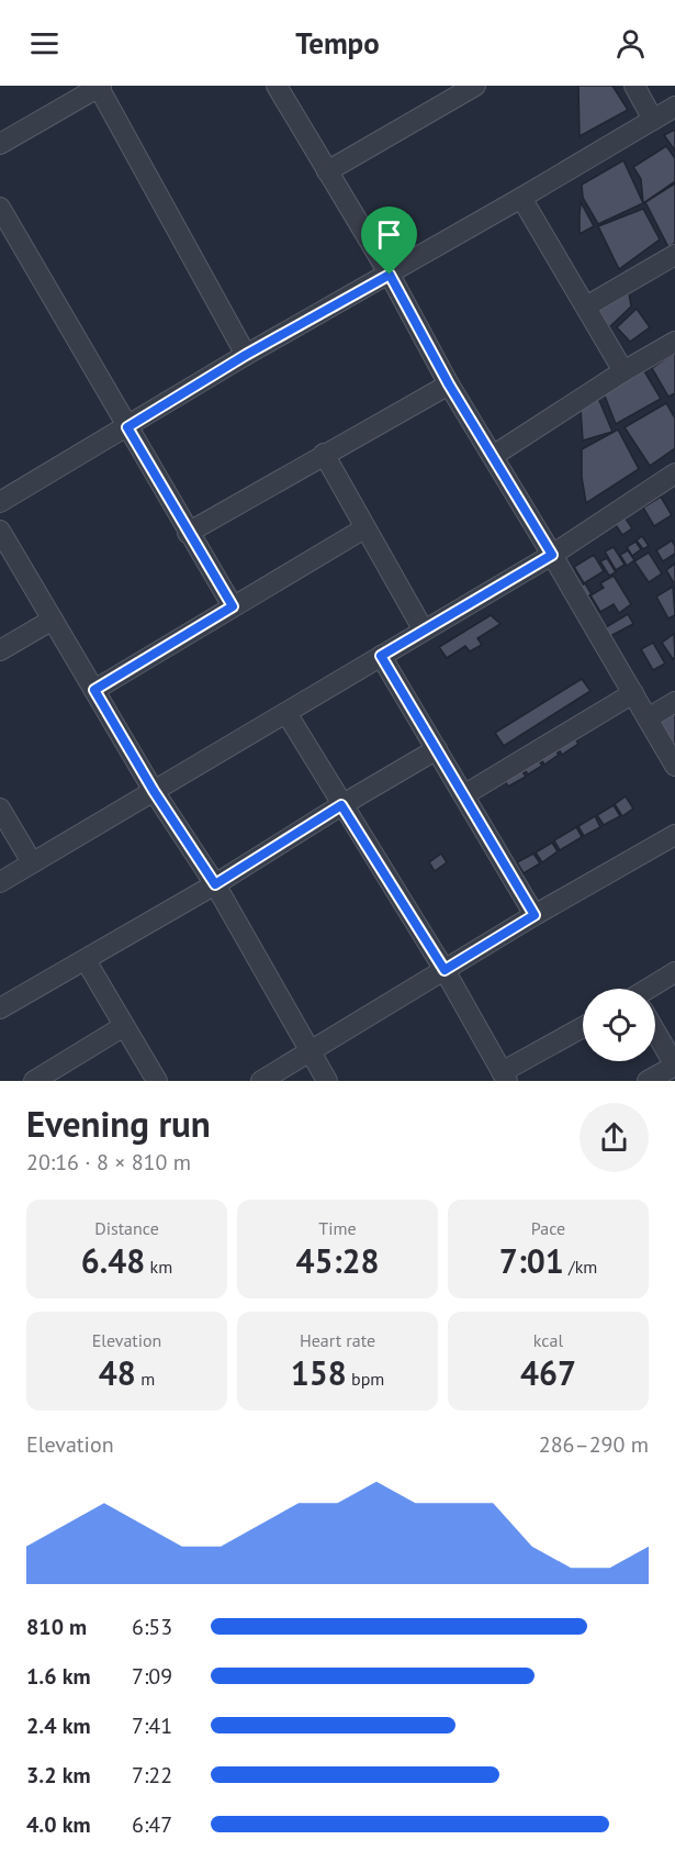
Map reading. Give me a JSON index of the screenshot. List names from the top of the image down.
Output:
{
  "page": {
    "header": "Tempo",
    "heading": ["Evening run", "20:16 · 8 × 810 m"],
    "stats": [
      ["Distance", "6.48 km"],
      ["Time", "45:28"],
      ["Pace", "7:01 /km"],
      ["Elevation", "48 m"],
      ["Heart rate", "158 bpm"],
      ["kcal", "467"]
    ],
    "chart": ["Elevation", "286–290 m"],
    "list": [
      {
        "name": "810 m",
        "note": "6:53"
      },
      {
        "name": "1.6 km",
        "note": "7:09"
      },
      {
        "name": "2.4 km",
        "note": "7:41"
      },
      {
        "name": "3.2 km",
        "note": "7:22"
      },
      {
        "name": "4.0 km",
        "note": "6:47"
      }
    ]
  }
}
